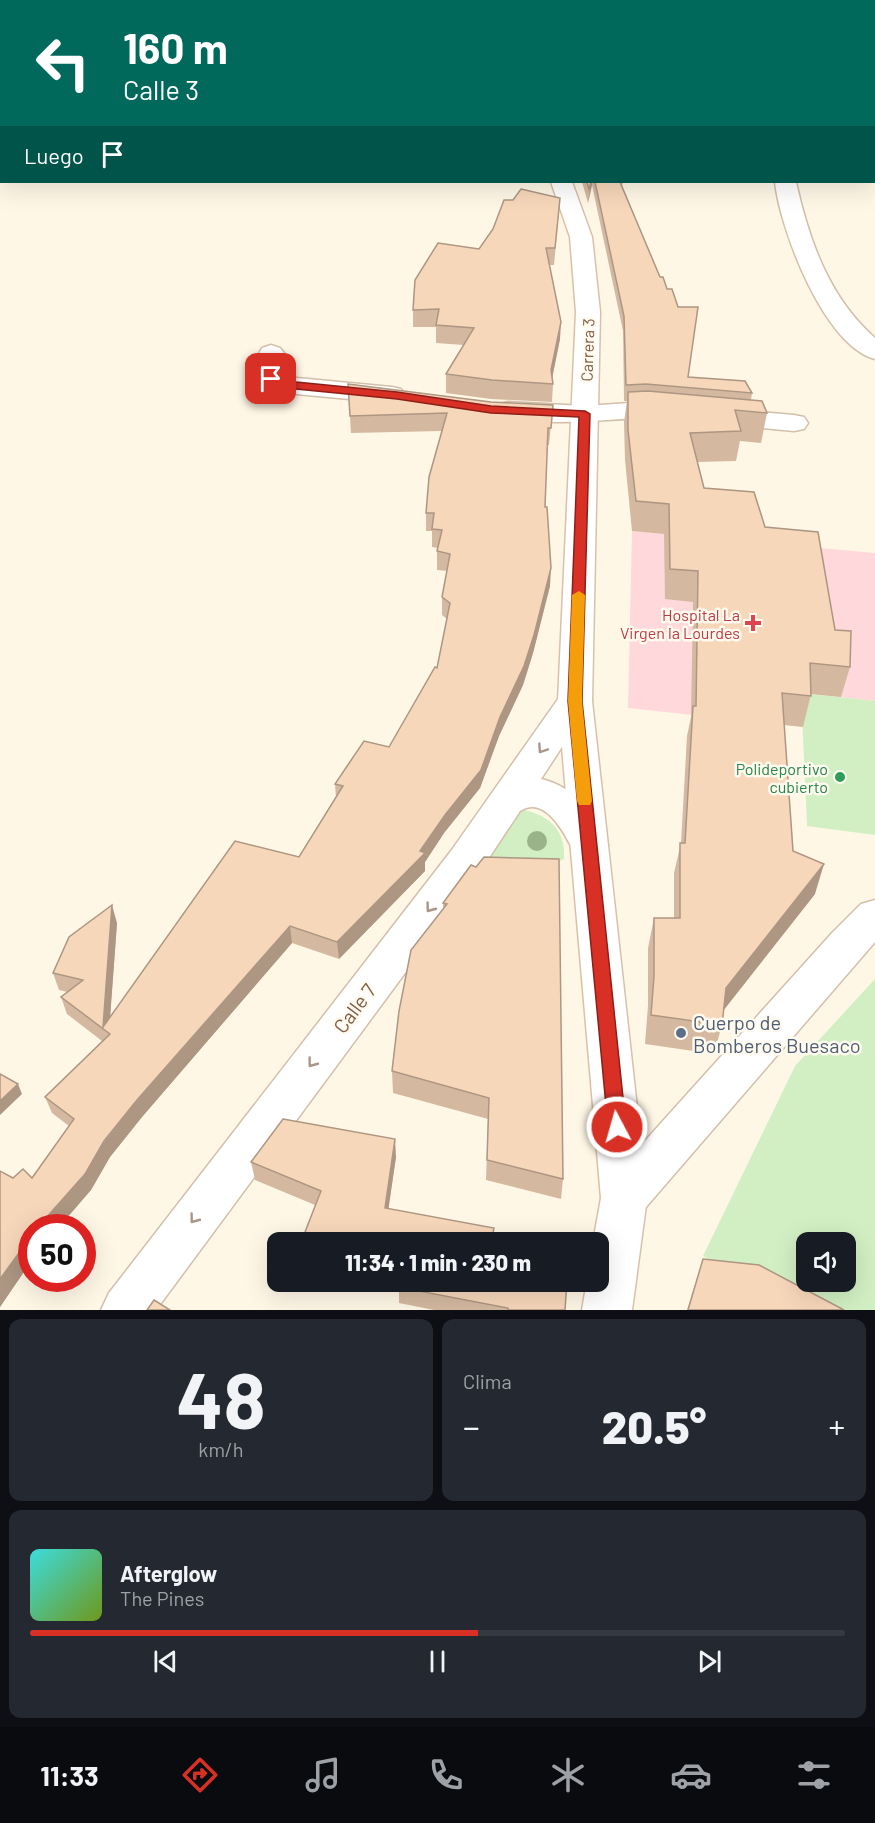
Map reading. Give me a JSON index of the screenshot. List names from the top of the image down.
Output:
{
  "streets": {
    "street": ["Carrera 3", "Calle 7"]
  },
  "crossings": [
    ["Carrera 3", "Calle 7"]
  ],
  "one_way": ["Calle 7"],
  "places": {
    "health": ["Hospital La Virgen la Lourdes"],
    "other": ["Polideportivo cubierto", "Cuerpo de Bomberos Buesaco"]
  },
  "page": {
    "turn": ["160 m", "Calle 3"],
    "then": "Luego",
    "limit": "50",
    "trip": "11:34 · 1 min · 230 m",
    "tile": [
      ["48", "km/h"],
      "Clima"
    ],
    "heat": ["−", "20.5°", "+"],
    "song": ["Afterglow", "The Pines"],
    "tabs": "11:33"
  }
}
